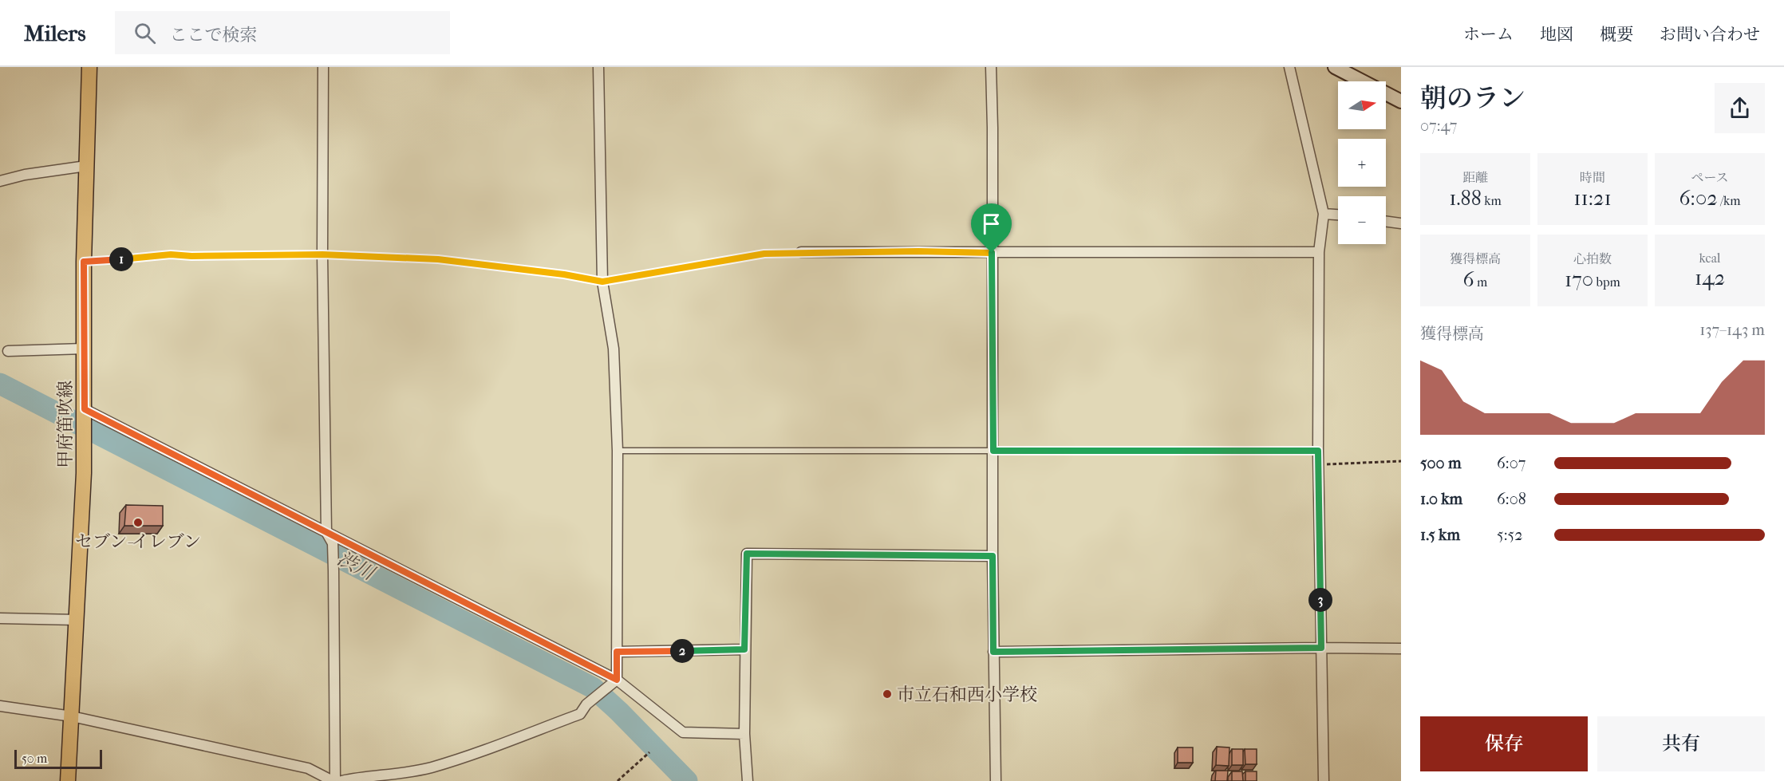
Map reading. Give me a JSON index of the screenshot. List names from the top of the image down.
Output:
{
  "streets": {
    "main road": ["甲府笛吹線"]
  },
  "water": ["渋川"],
  "places": ["セブン-イレブン", "市立石和西小学校"],
  "scale_bar": "50 m",
  "north": "right",
  "page": {
    "header": "Milers",
    "search": "ここで検索",
    "nav": [
      "ホーム",
      "地図",
      "概要",
      "お問い合わせ"
    ],
    "heading": ["朝のラン", "07:47"],
    "map_buttons": ["+", "−"],
    "stats": [
      ["距離", "1.88 km"],
      ["時間", "11:21"],
      ["ペース", "6:02 /km"],
      ["獲得標高", "6 m"],
      ["心拍数", "170 bpm"],
      ["kcal", "142"]
    ],
    "pins": ["1", "3", "2"],
    "chart": ["獲得標高", "137–143 m"],
    "list": [
      {
        "name": "500 m",
        "note": "6:07"
      },
      {
        "name": "1.0 km",
        "note": "6:08"
      },
      {
        "name": "1.5 km",
        "note": "5:52"
      }
    ],
    "buttons": ["保存", "共有"],
    "scale": "50 m"
  }
}
